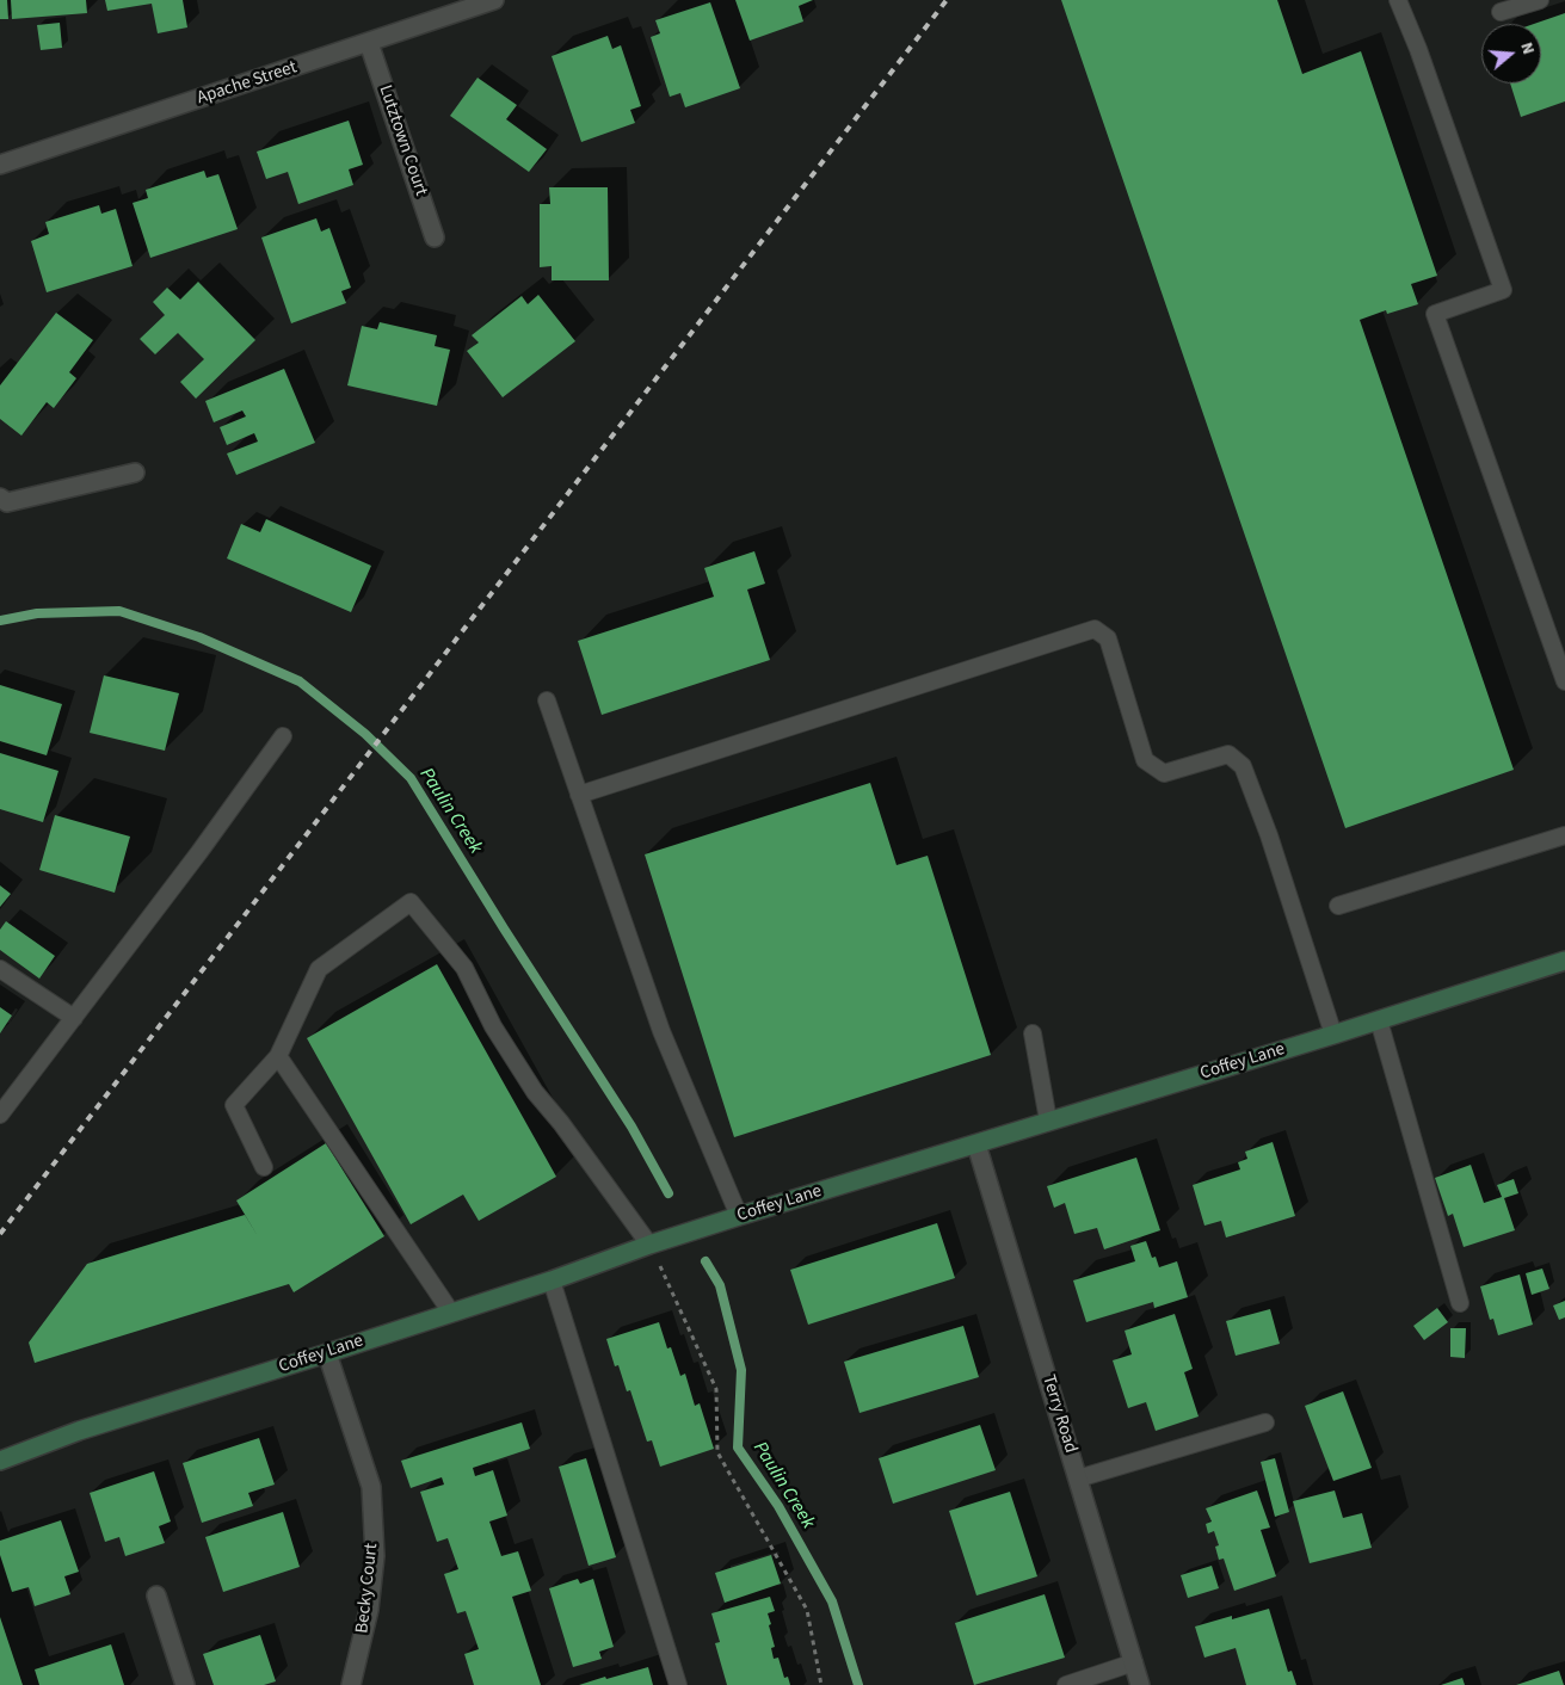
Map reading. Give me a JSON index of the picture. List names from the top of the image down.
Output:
{
  "streets": {
    "street": [
      "Apache Street",
      "Lutztown Court",
      "Coffey Lane",
      "Terry Road",
      "Becky Court"
    ]
  },
  "crossings": [
    ["Apache Street", "Lutztown Court"],
    ["Coffey Lane", "Terry Road"],
    ["Coffey Lane", "Becky Court"]
  ],
  "water": ["Paulin Creek"],
  "north": "right"
}
